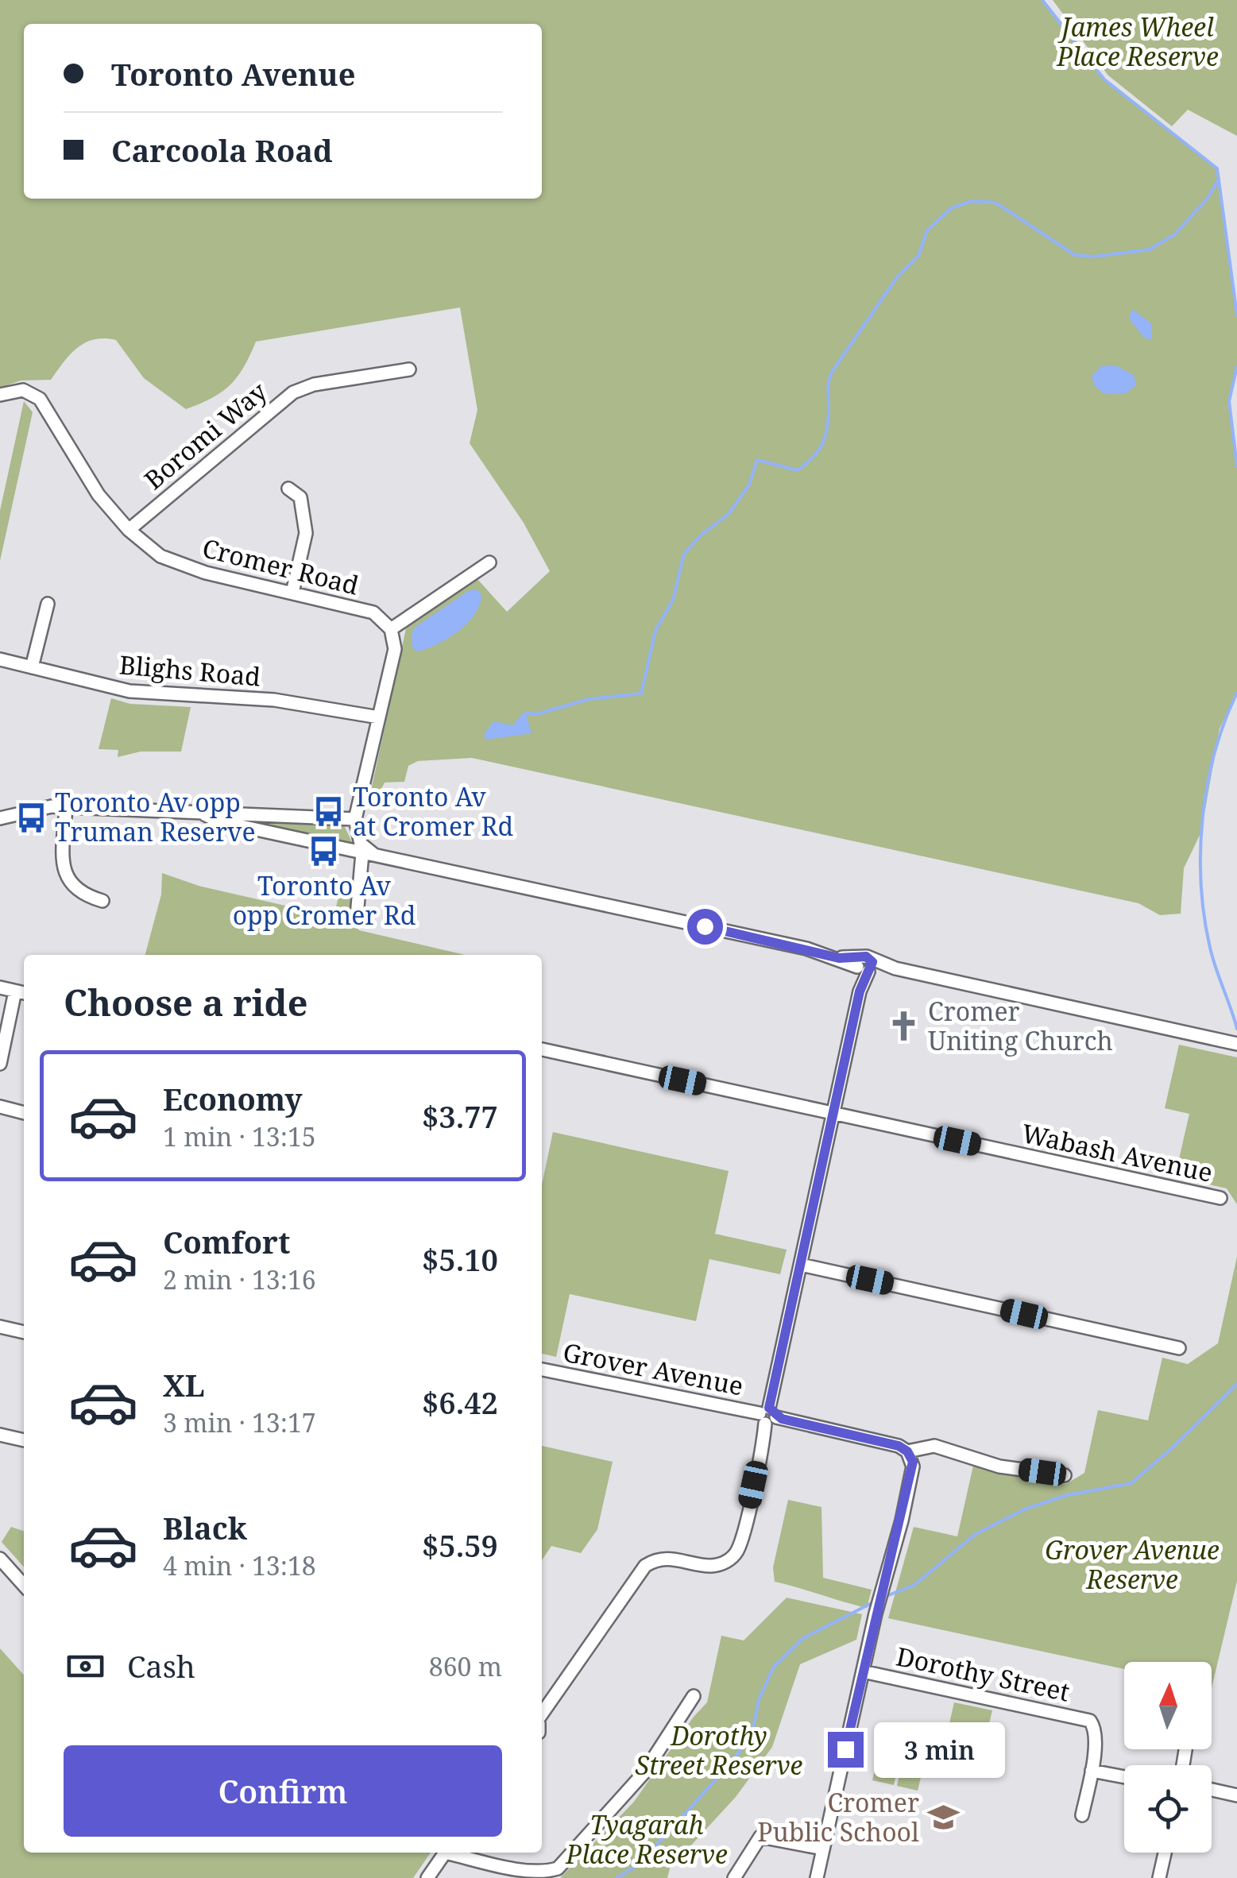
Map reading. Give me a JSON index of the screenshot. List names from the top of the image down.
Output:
{
  "streets": {
    "street": [
      "Boromi Way",
      "Cromer Road",
      "Blighs Road",
      "Wabash Avenue",
      "Grover Avenue",
      "Dorothy Street"
    ]
  },
  "crossings": [
    ["Boromi Way", "Cromer Road"]
  ],
  "parks": [
    "James Wheel Place Reserve",
    "Grover Avenue Reserve",
    "Dorothy Street Reserve",
    "Tyagarah Place Reserve"
  ],
  "places": {
    "bus stop": ["Toronto Av at Cromer Rd", "Toronto Av opp Truman Reserve", "Toronto Av opp Cromer Rd"],
    "church": ["Cromer Uniting Church"],
    "school or university": ["Cromer Public School"]
  },
  "north": "top",
  "page": {
    "banner": ["Toronto Avenue", "Carcoola Road"],
    "heading": "Choose a ride",
    "list": [
      {
        "name": "Economy",
        "note": "1 min · 13:15",
        "value": "$3.77"
      },
      {
        "name": "Comfort",
        "note": "2 min · 13:16",
        "value": "$5.10"
      },
      {
        "name": "XL",
        "note": "3 min · 13:17",
        "value": "$6.42"
      },
      {
        "name": "Black",
        "note": "4 min · 13:18",
        "value": "$5.59"
      }
    ],
    "pay": ["Cash", "860 m"],
    "bubble": "3 min",
    "buttons": "Confirm"
  }
}
